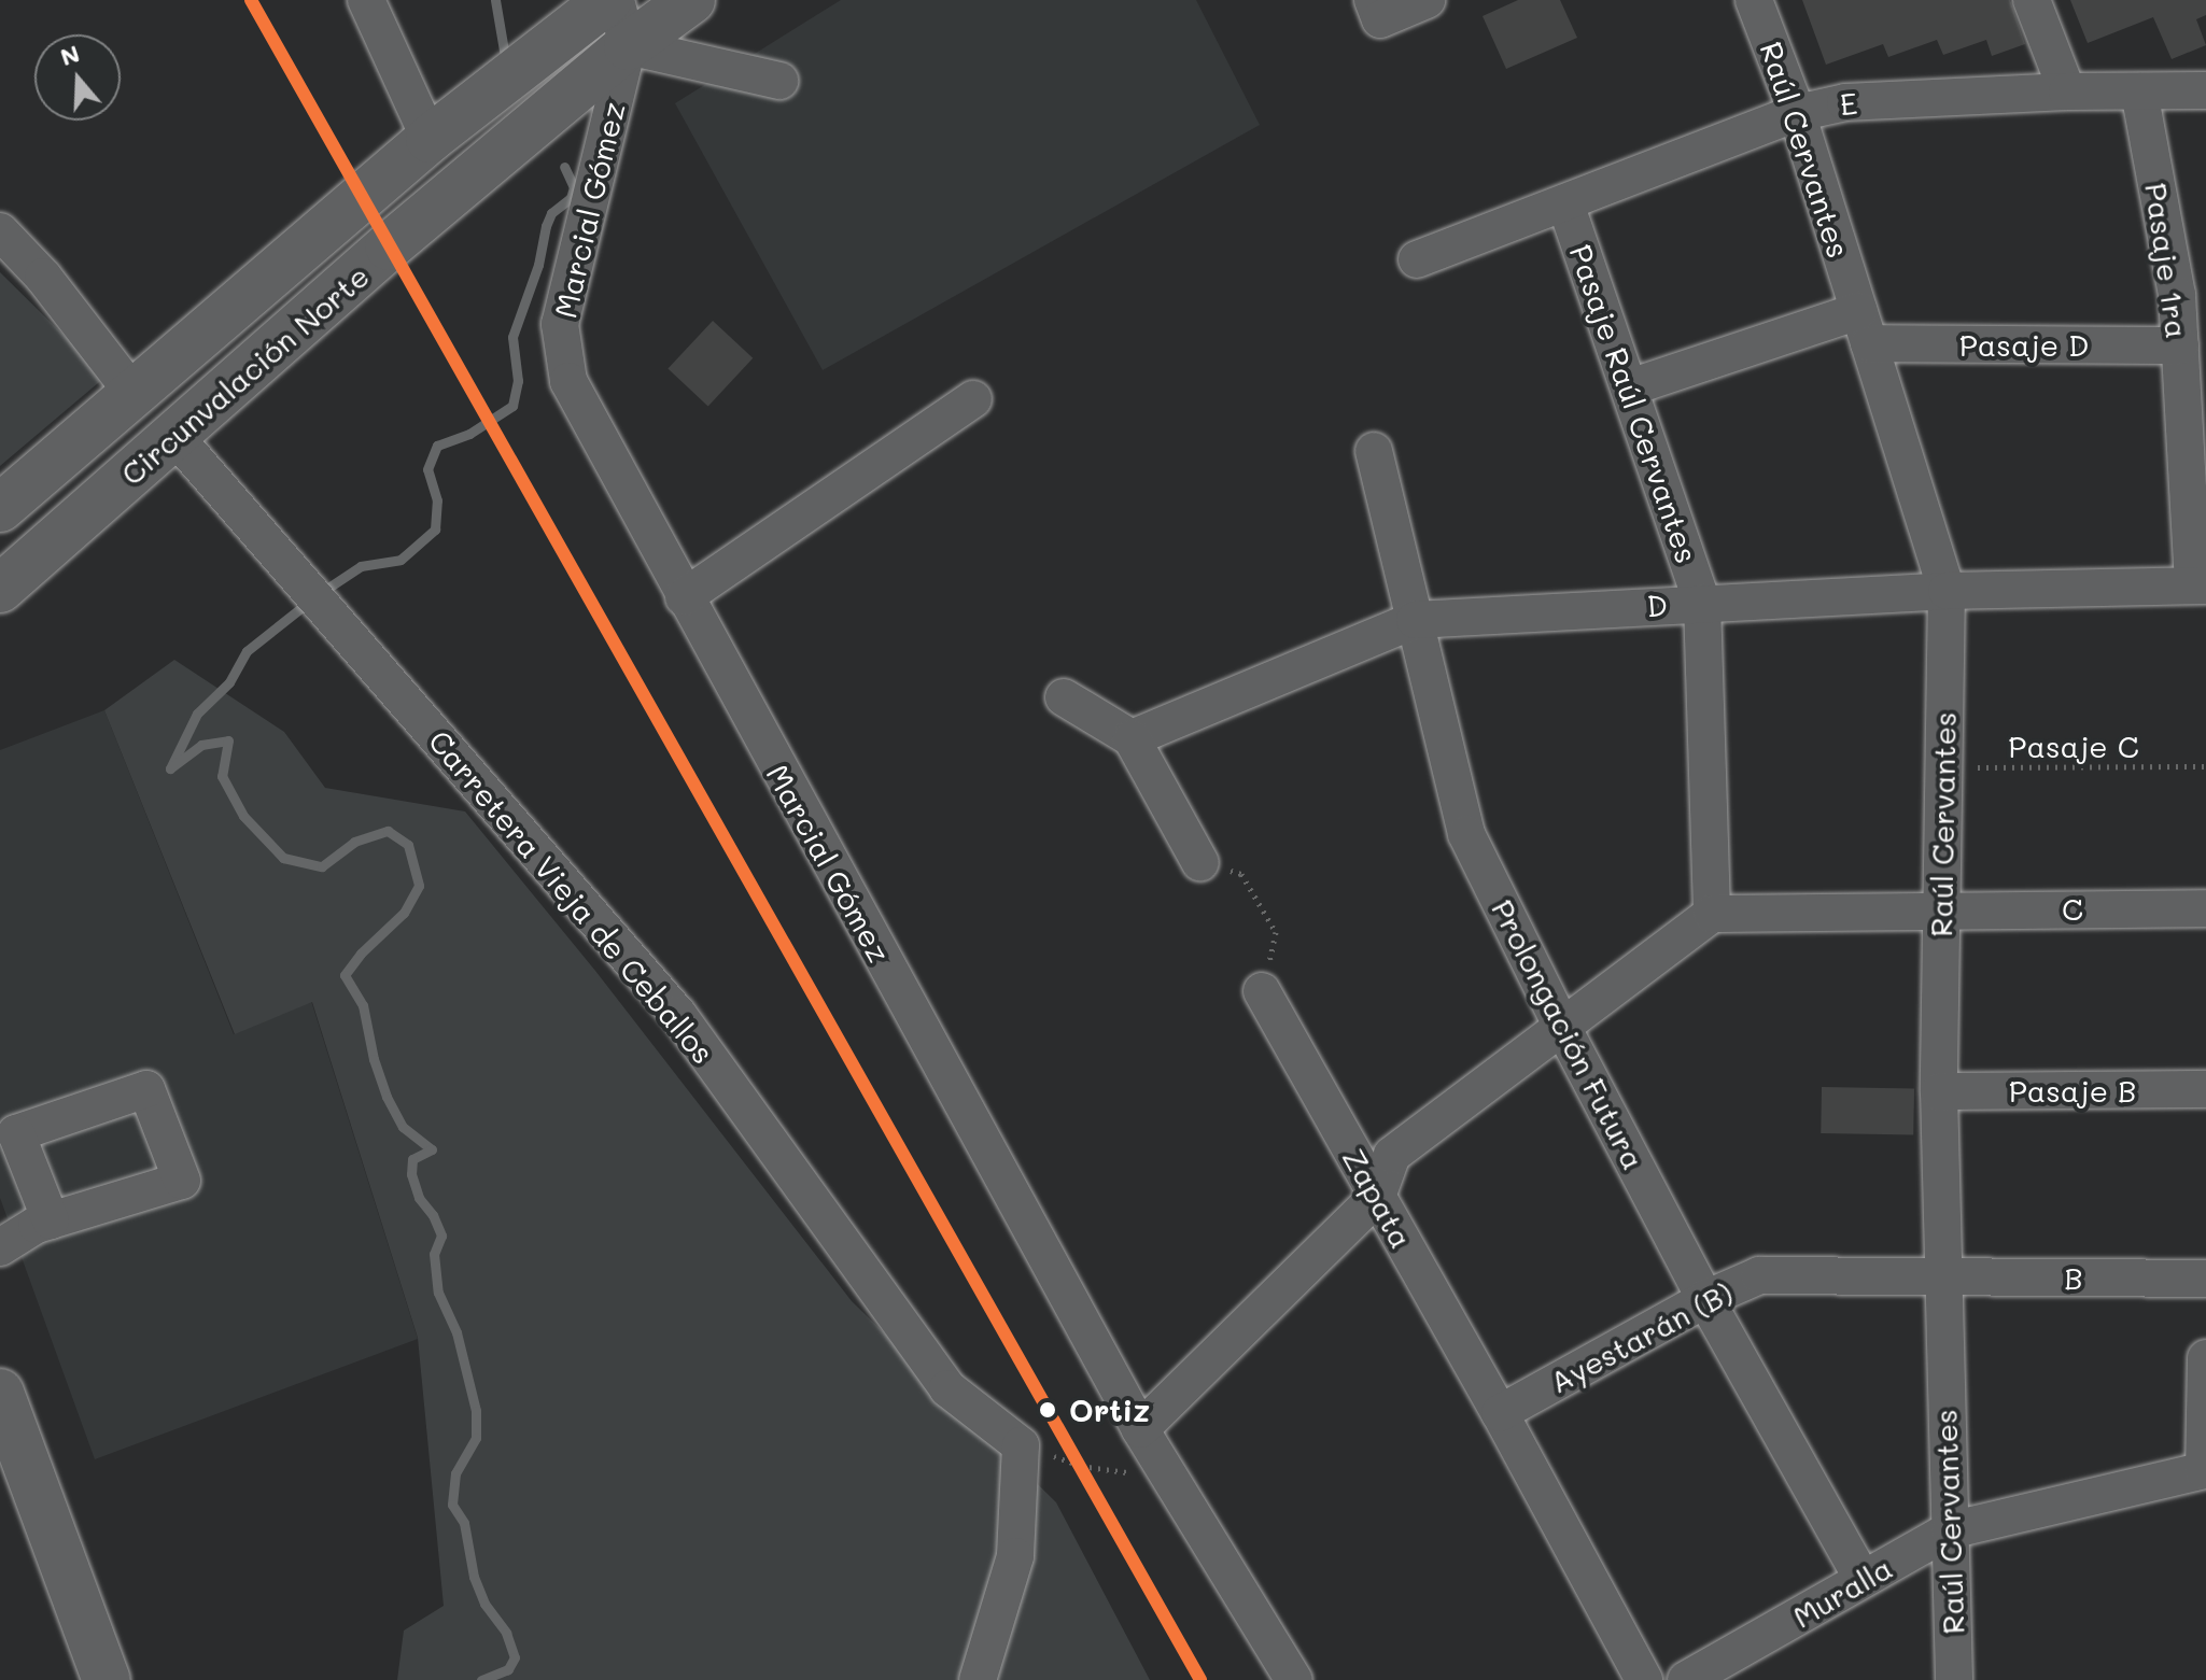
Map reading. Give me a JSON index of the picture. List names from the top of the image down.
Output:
{
  "streets": {
    "main road": ["Circunvalación Norte"],
    "street": [
      "E",
      "Raúl Cervantes",
      "Marcial Gómez",
      "Pasaje 1ra",
      "Pasaje D",
      "Pasaje Raúl Cervantes",
      "D",
      "Carretera Vieja de Ceballos",
      "C",
      "Prolongación Futura",
      "Pasaje B",
      "Zapata",
      "B",
      "Ayestarán (B)",
      "Muralla"
    ],
    "path": ["Pasaje C"]
  },
  "crossings": [
    ["E", "Raúl Cervantes"],
    ["E", "Pasaje 1ra"],
    ["E", "Pasaje Raúl Cervantes"],
    ["Raúl Cervantes", "Pasaje D"],
    ["Raúl Cervantes", "D"],
    ["Raúl Cervantes", "Pasaje C"],
    ["Raúl Cervantes", "C"],
    ["Raúl Cervantes", "Pasaje B"],
    ["Raúl Cervantes", "B"],
    ["Raúl Cervantes", "Ayestarán (B)"],
    ["Raúl Cervantes", "Muralla"],
    ["Marcial Gómez", "Circunvalación Norte"],
    ["Pasaje 1ra", "Pasaje D"],
    ["Pasaje 1ra", "D"],
    ["Pasaje D", "Pasaje Raúl Cervantes"],
    ["Circunvalación Norte", "Carretera Vieja de Ceballos"],
    ["Pasaje Raúl Cervantes", "D"],
    ["Pasaje Raúl Cervantes", "C"],
    ["D", "Prolongación Futura"],
    ["Prolongación Futura", "Ayestarán (B)"],
    ["Prolongación Futura", "Muralla"],
    ["Zapata", "Ayestarán (B)"],
    ["B", "Ayestarán (B)"]
  ],
  "places": ["Ortiz"],
  "north": "top"
}
